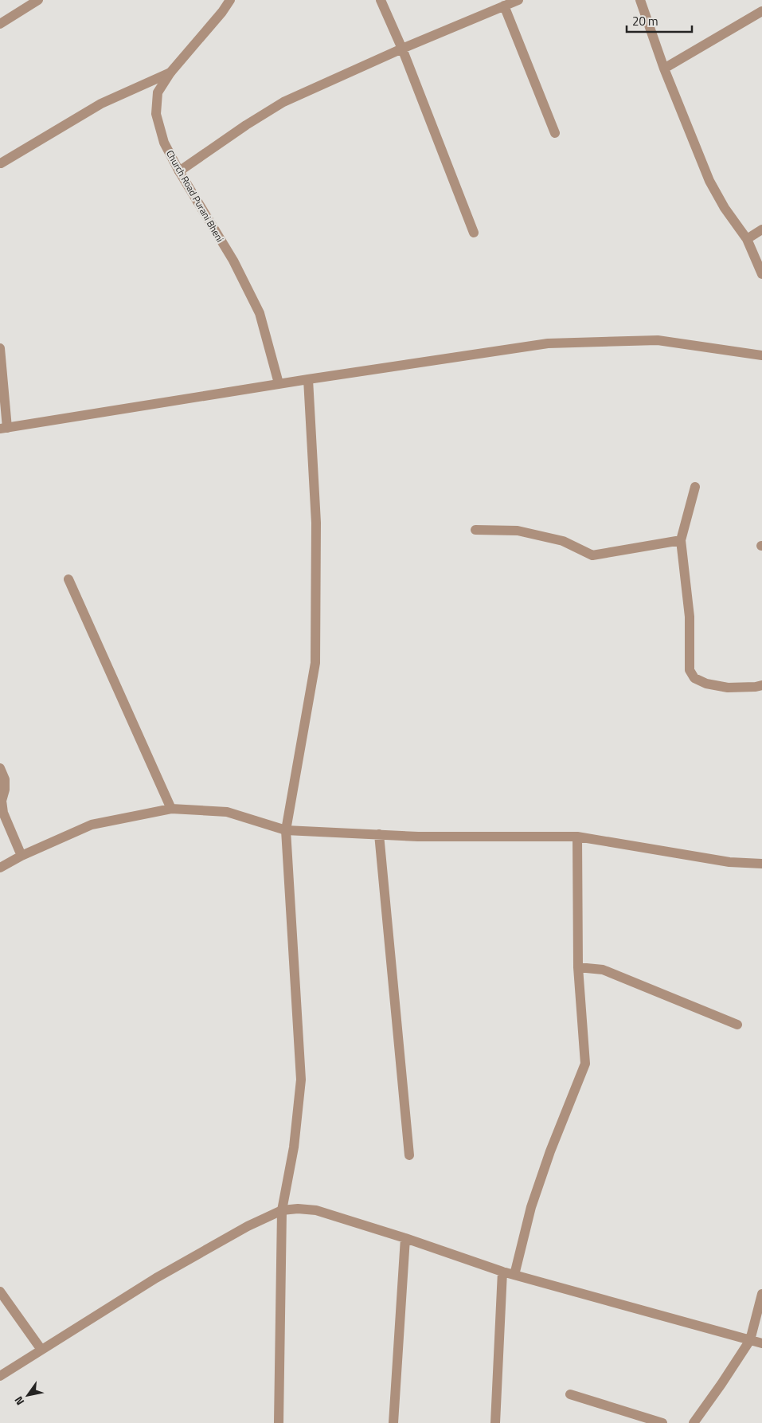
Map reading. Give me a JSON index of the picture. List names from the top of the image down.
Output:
{
  "streets": {
    "street": ["Church Road Purani Bheni"]
  },
  "scale_bar": "20 m",
  "north": "bottom left"
}
